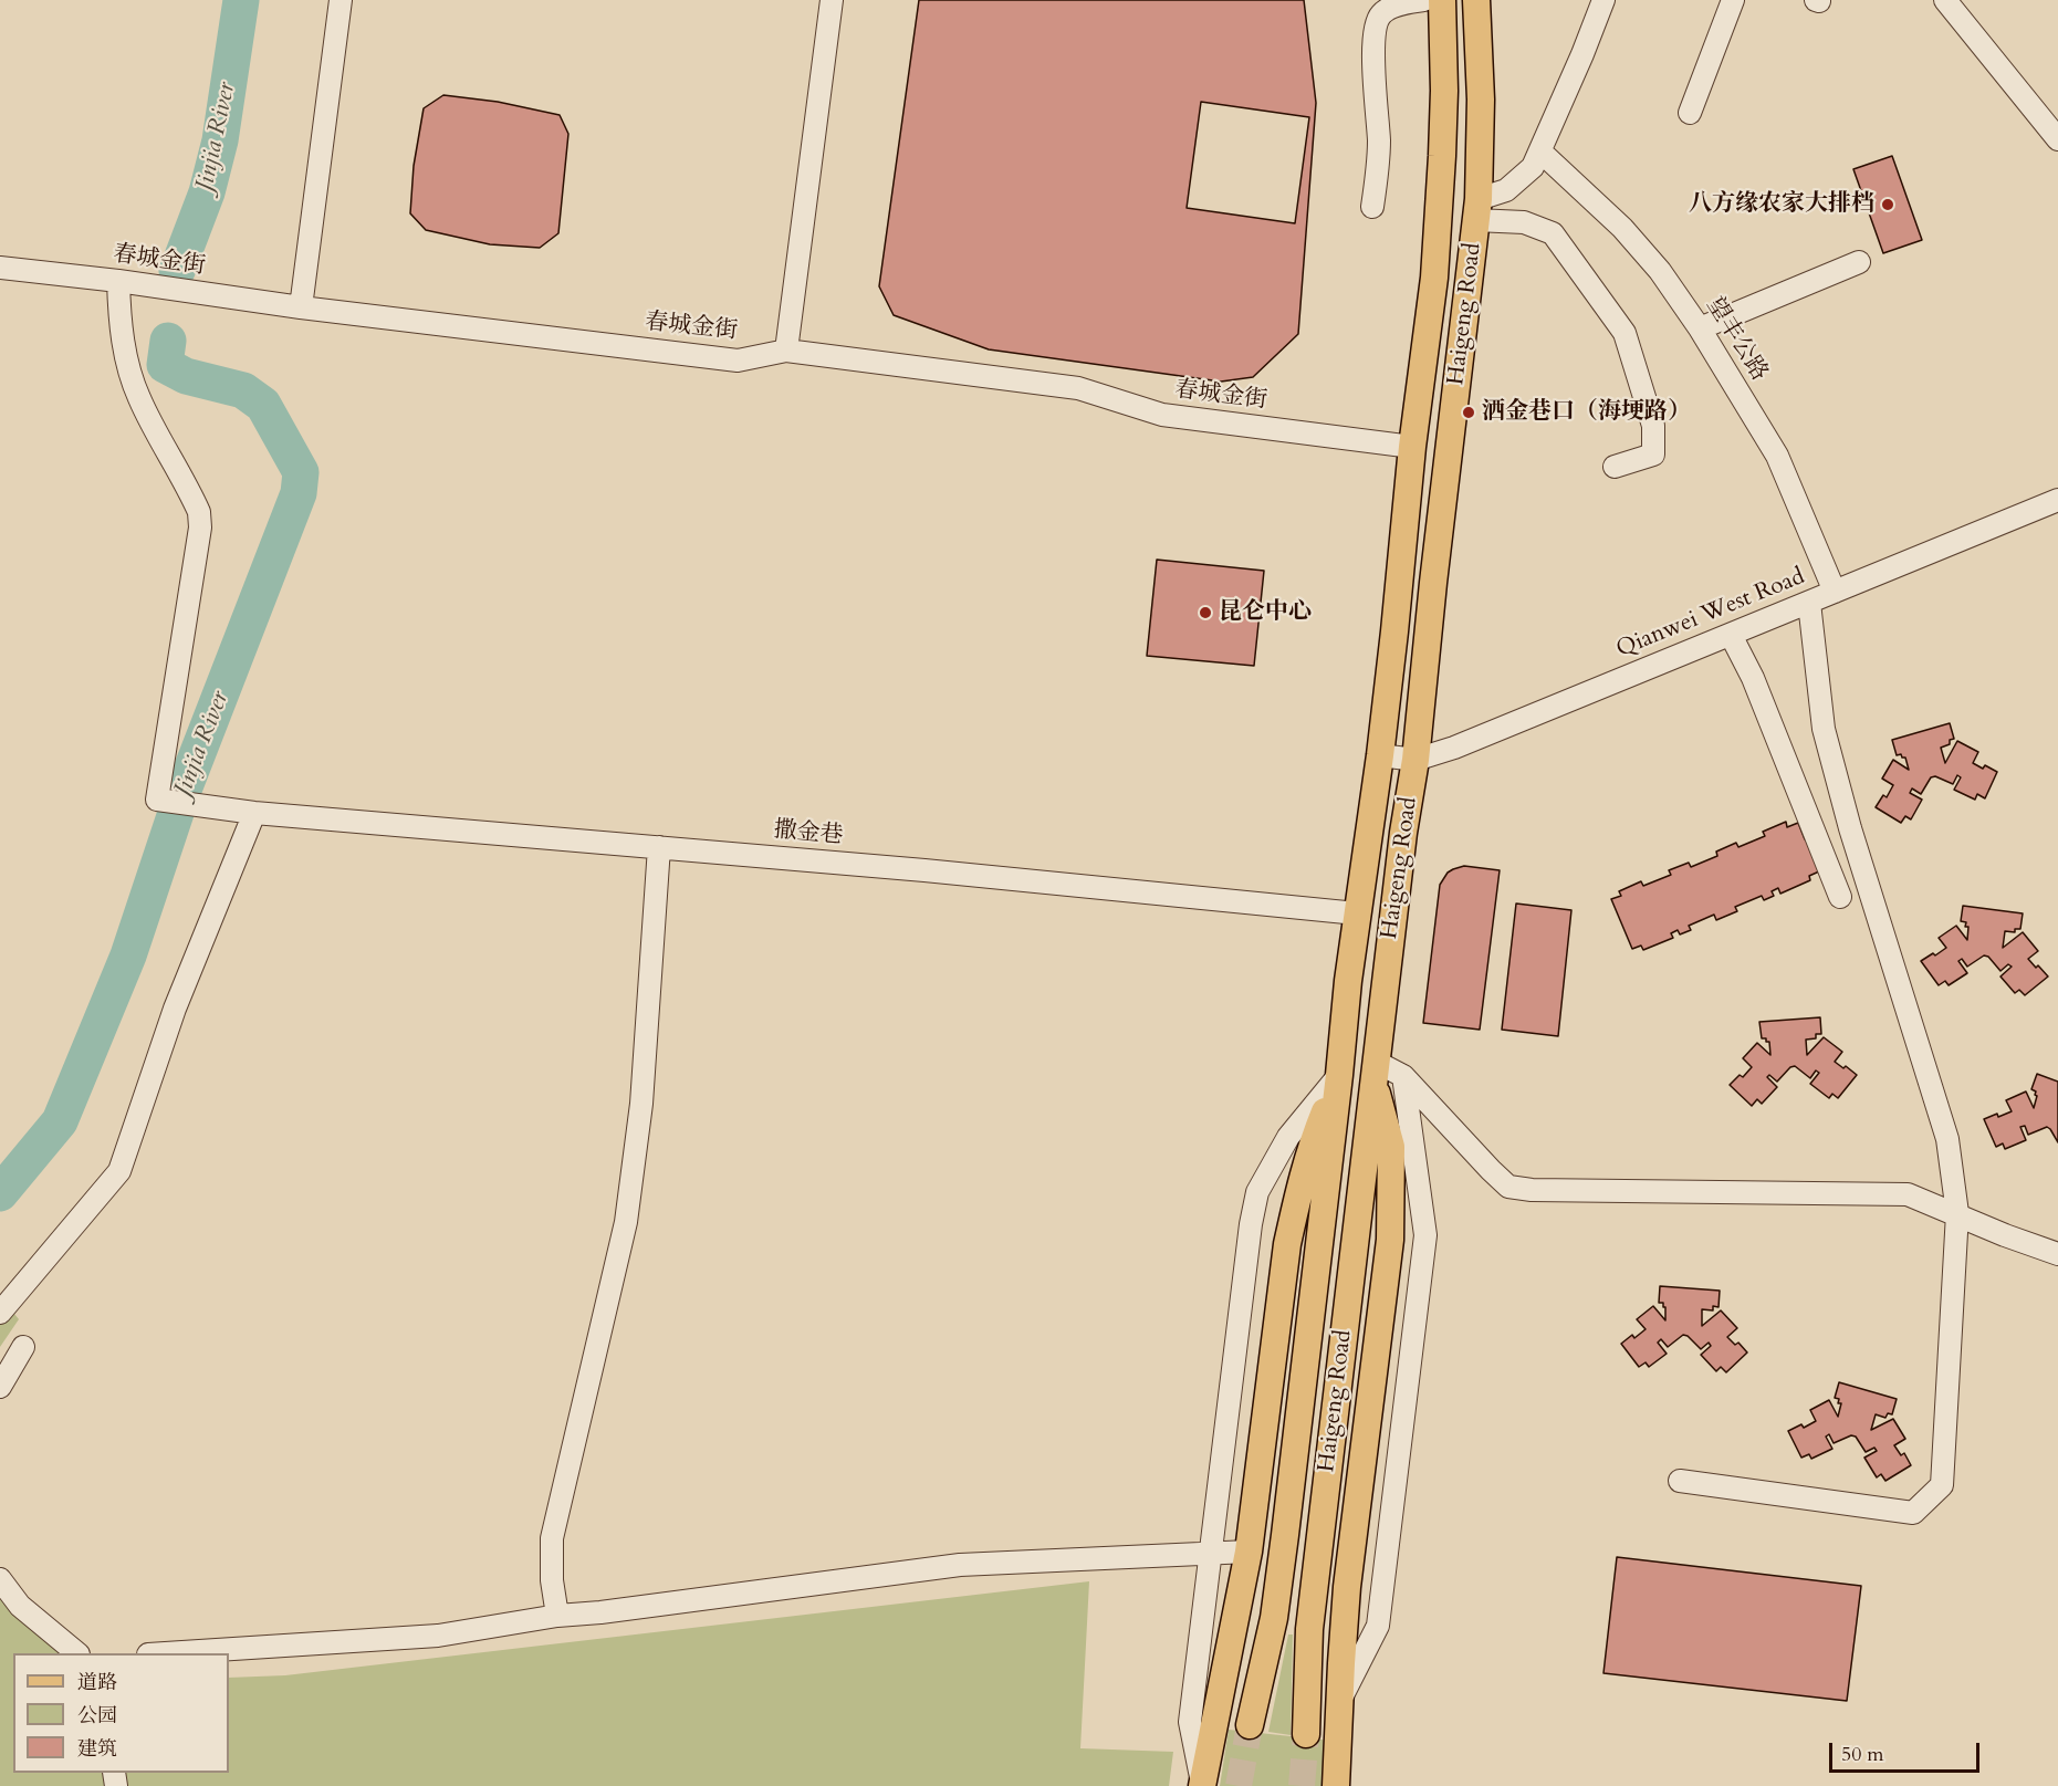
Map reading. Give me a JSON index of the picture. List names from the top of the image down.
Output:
{
  "streets": {
    "main road": ["Haigeng Road"],
    "street": [
      "春城金街",
      "望丰公路",
      "Qianwei West Road",
      "撒金巷"
    ]
  },
  "crossings": [
    ["春城金街", "Haigeng Road"],
    ["春城金街", "撒金巷"],
    ["Haigeng Road", "Qianwei West Road"],
    ["Haigeng Road", "撒金巷"],
    ["望丰公路", "Qianwei West Road"]
  ],
  "water": ["Jinjia River"],
  "places": ["八方缘农家大排档", "洒金巷口（海埂路）", "昆仑中心"],
  "legend": ["道路", "公园", "建筑"],
  "scale_bar": "50 m"
}
